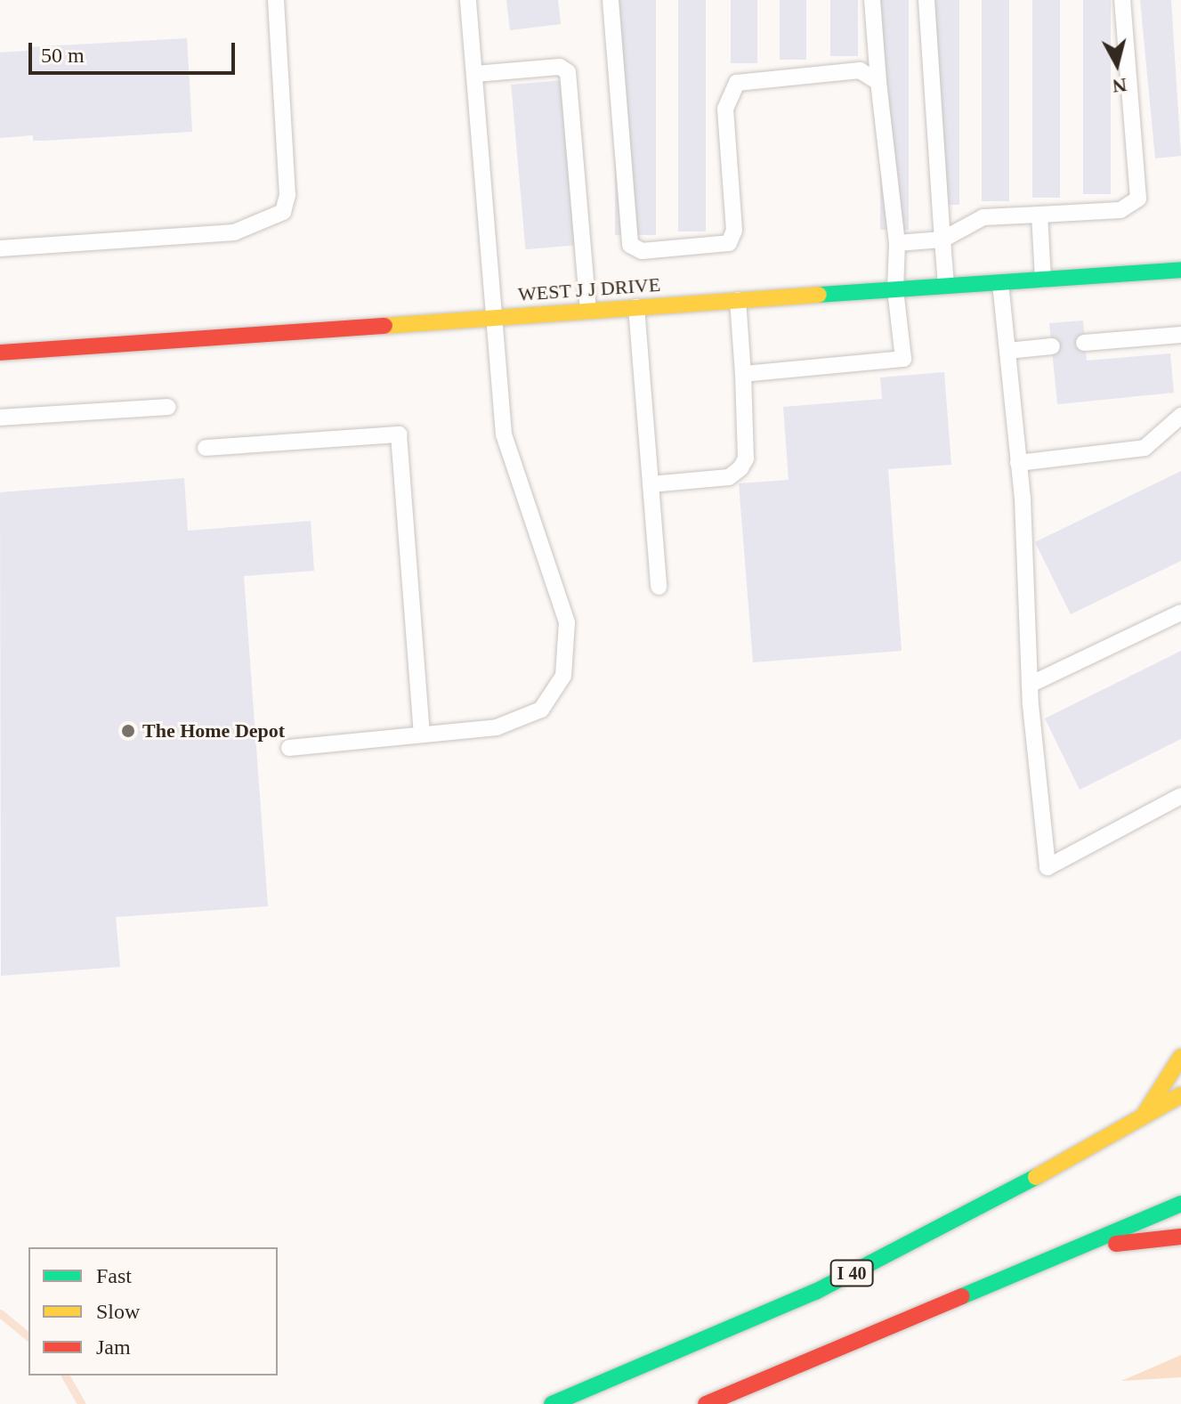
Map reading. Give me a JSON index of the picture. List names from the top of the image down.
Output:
{
  "streets": {
    "main road": ["WEST J J DRIVE", "I 40"]
  },
  "places": ["The Home Depot"],
  "legend": ["Fast", "Slow", "Jam"],
  "scale_bar": "50 m",
  "north": "bottom"
}
